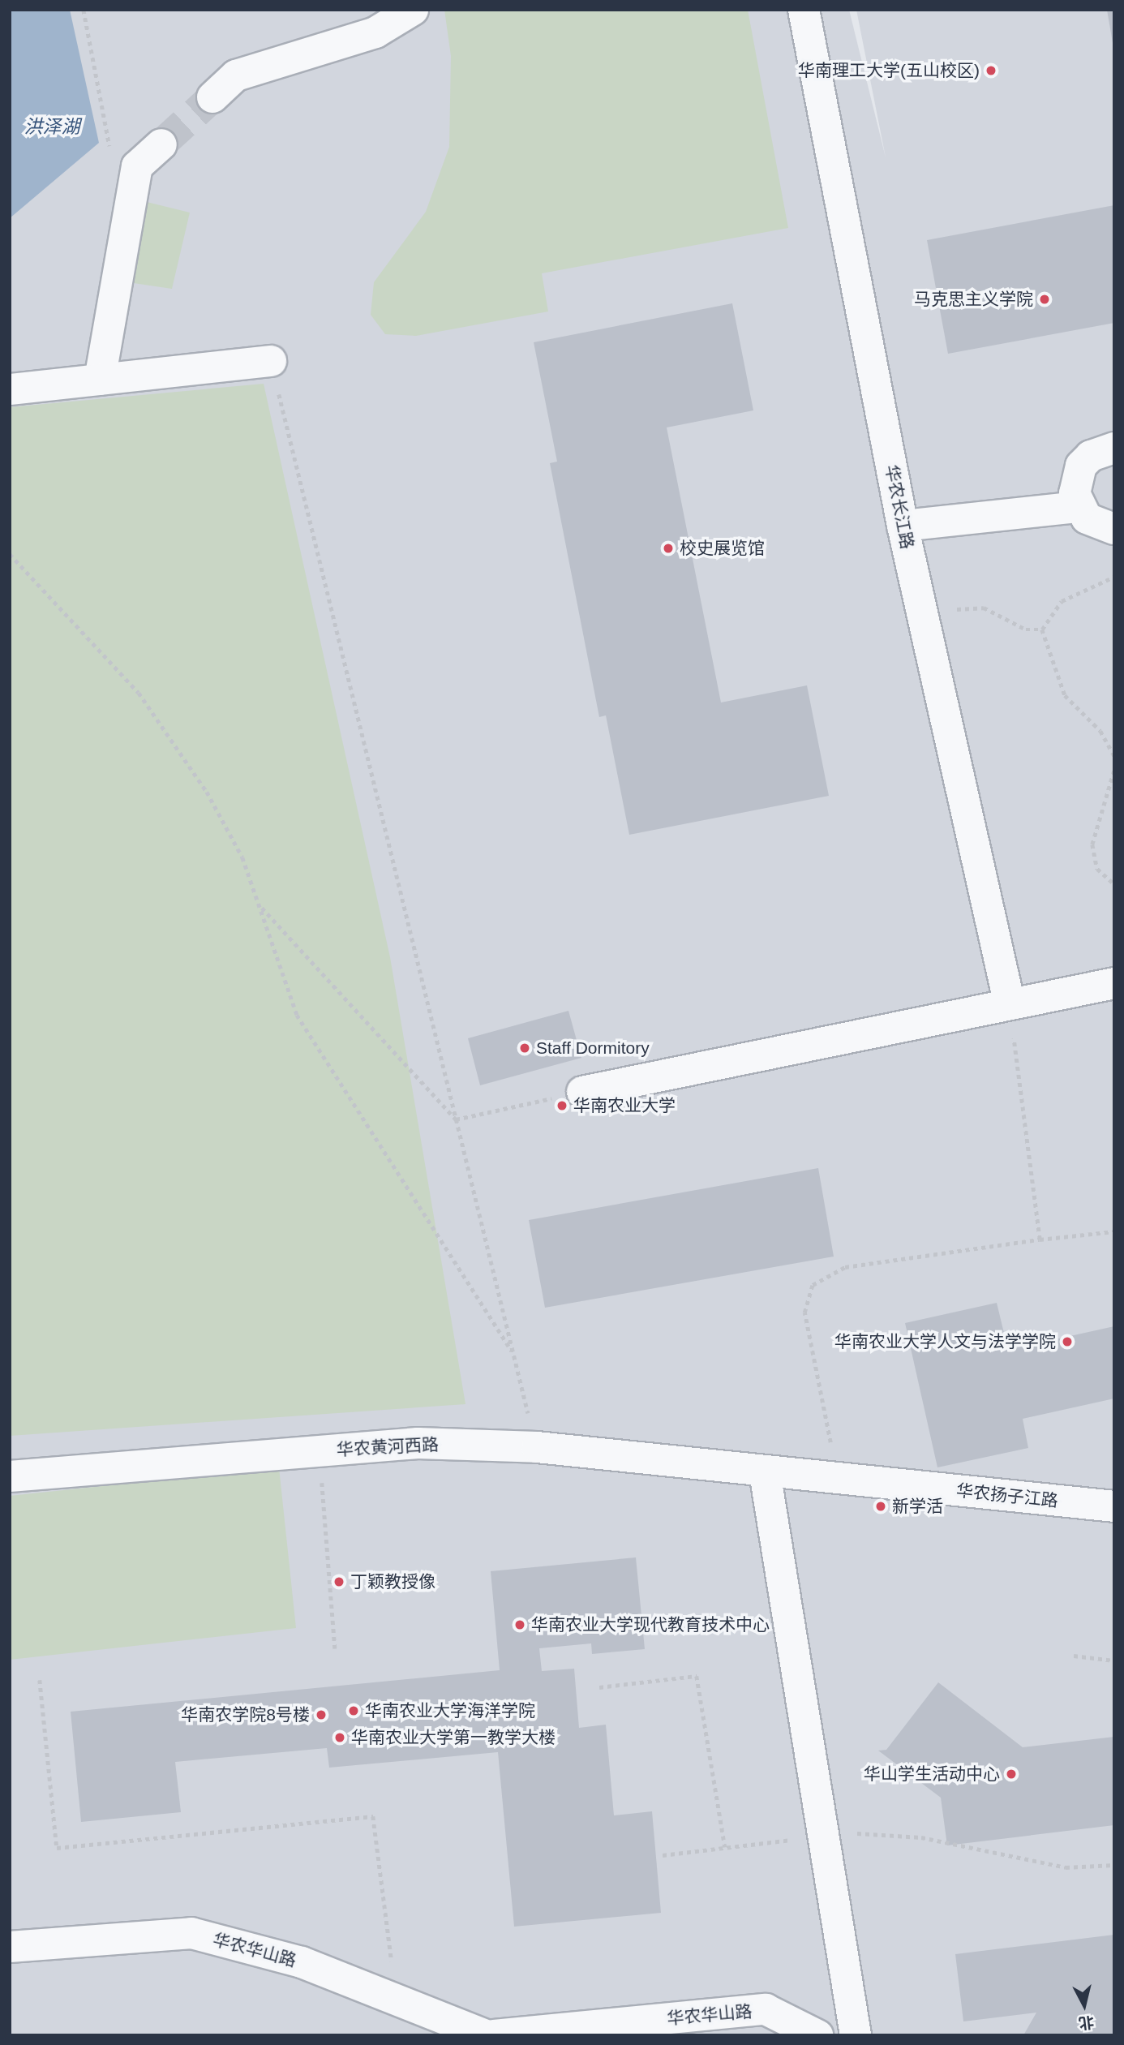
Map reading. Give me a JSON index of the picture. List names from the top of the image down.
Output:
{
  "streets": {
    "street": [
      "华农长江路",
      "华农黄河西路",
      "华农扬子江路",
      "华农华山路"
    ]
  },
  "crossings": [
    ["华农黄河西路", "华农扬子江路"]
  ],
  "water": ["洪泽湖"],
  "places": [
    "华南理工大学(五山校区)",
    "马克思主义学院",
    "校史展览馆",
    "Staff Dormitory",
    "华南农业大学",
    "华南农业大学人文与法学学院",
    "新学活",
    "丁颖教授像",
    "华南农业大学现代教育技术中心",
    "华南农业大学海洋学院",
    "华南农学院8号楼",
    "华南农业大学第一教学大楼",
    "华山学生活动中心"
  ],
  "north": "bottom"
}
